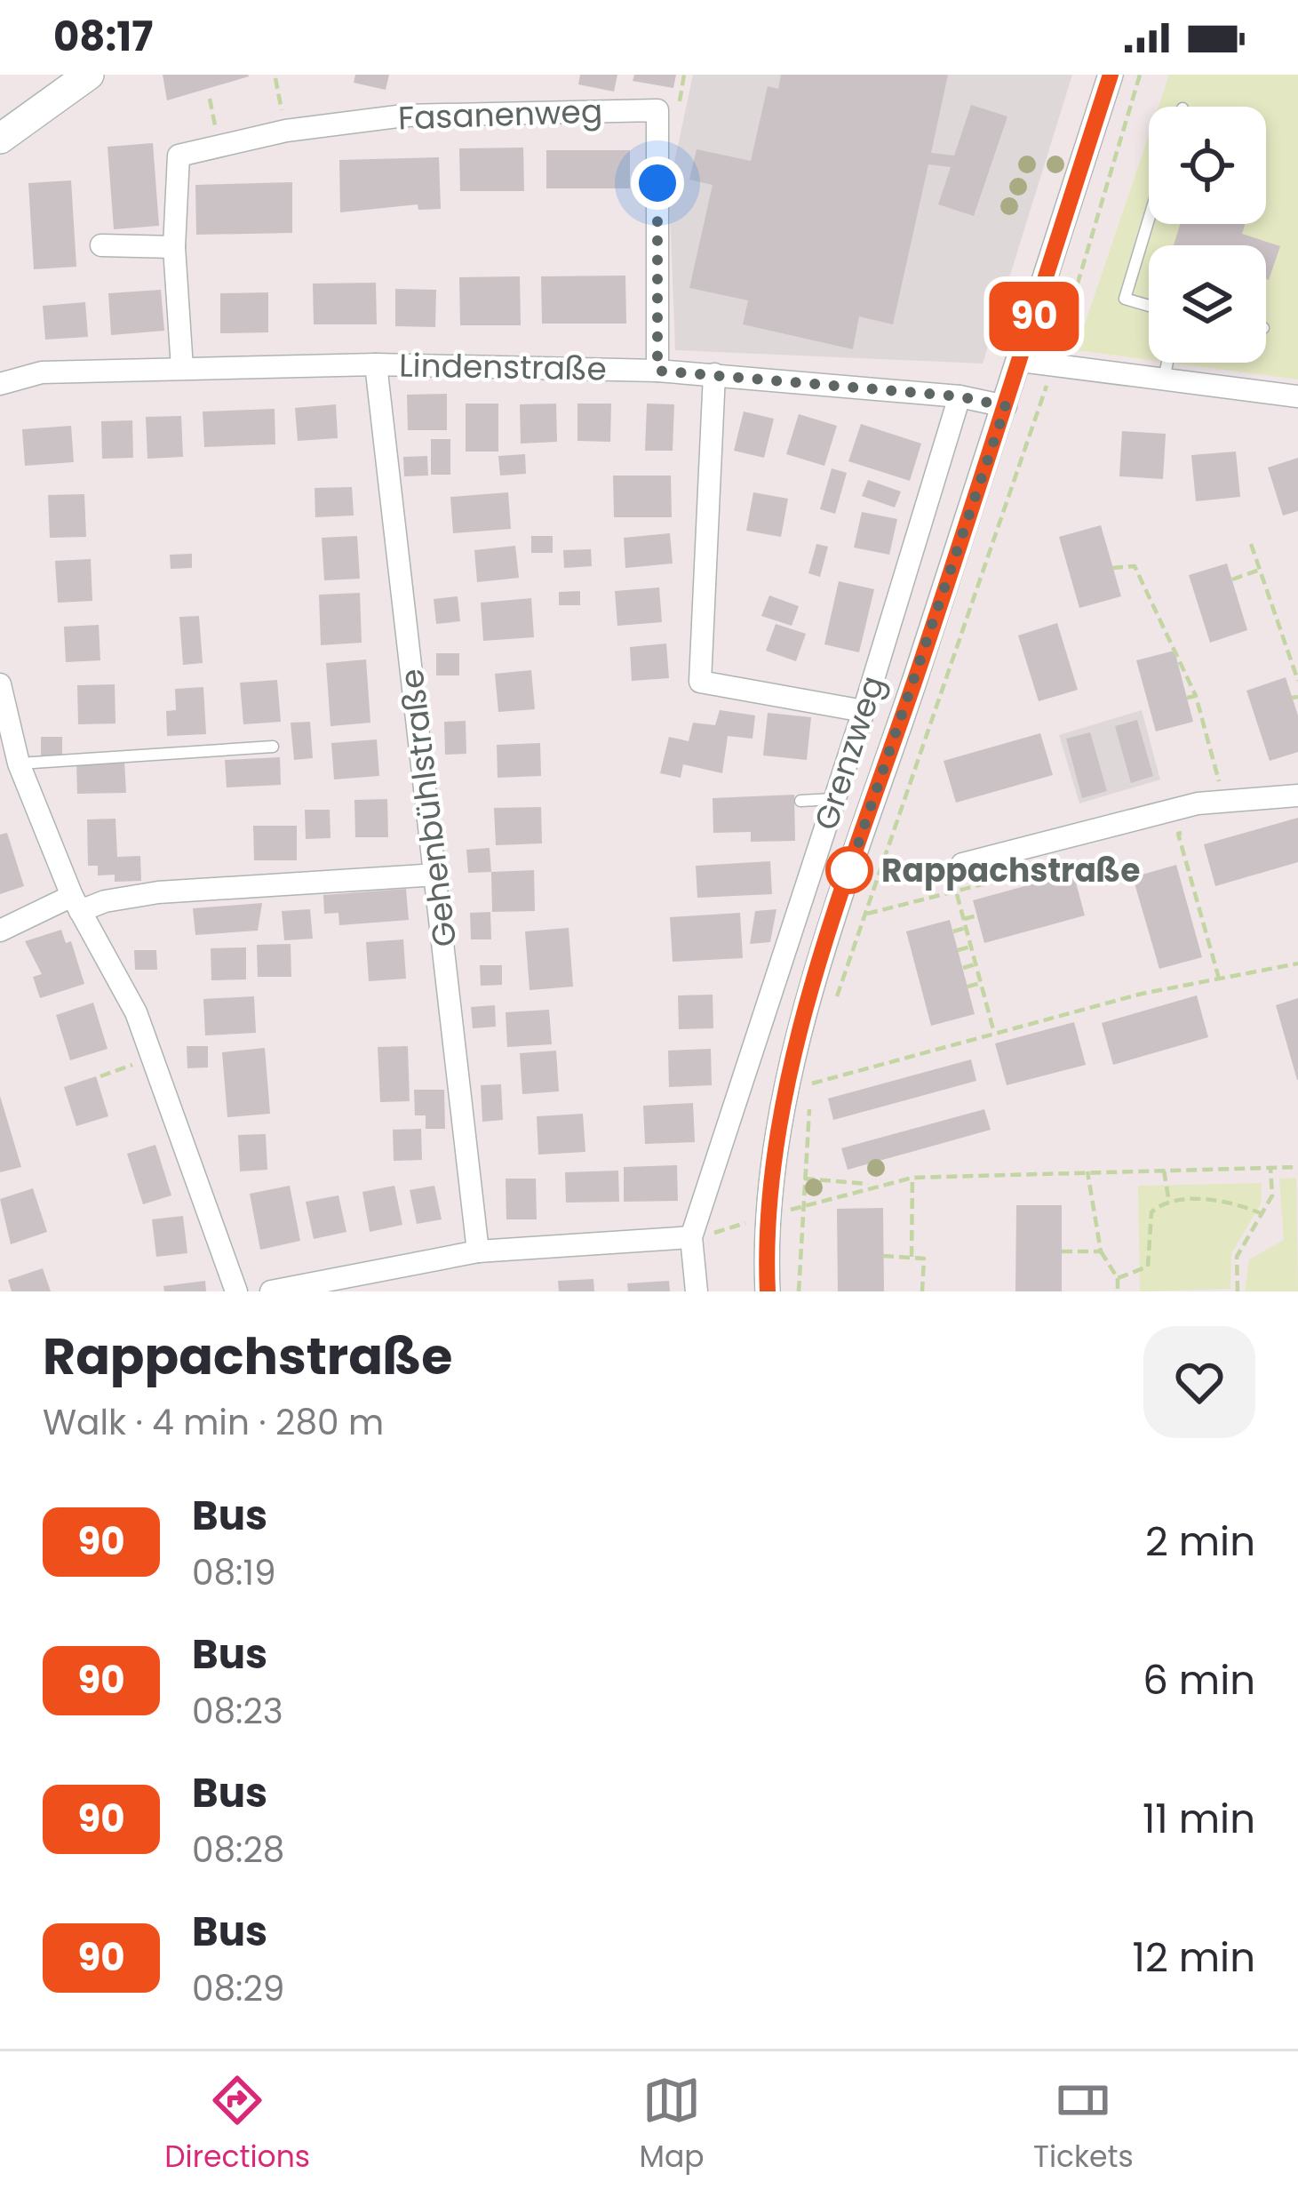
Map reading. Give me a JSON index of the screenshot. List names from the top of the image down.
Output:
{
  "streets": {
    "street": [
      "Fasanenweg",
      "Lindenstraße",
      "Grenzweg",
      "Gehenbühlstraße"
    ]
  },
  "crossings": [
    ["Fasanenweg", "Lindenstraße"],
    ["Lindenstraße", "Grenzweg"],
    ["Lindenstraße", "Gehenbühlstraße"]
  ],
  "places": ["Rappachstraße"],
  "lines": ["bus line 90"],
  "page": {
    "status": "08:17",
    "on_map": "90",
    "heading": ["Rappachstraße", "Walk · 4 min · 280 m"],
    "list": [
      {
        "mark": "90",
        "name": "Bus",
        "note": "08:19",
        "value": "2 min"
      },
      {
        "mark": "90",
        "name": "Bus",
        "note": "08:23",
        "value": "6 min"
      },
      {
        "mark": "90",
        "name": "Bus",
        "note": "08:28",
        "value": "11 min"
      },
      {
        "mark": "90",
        "name": "Bus",
        "note": "08:29",
        "value": "12 min"
      }
    ],
    "tabs": ["Directions", "Map", "Tickets"]
  }
}
